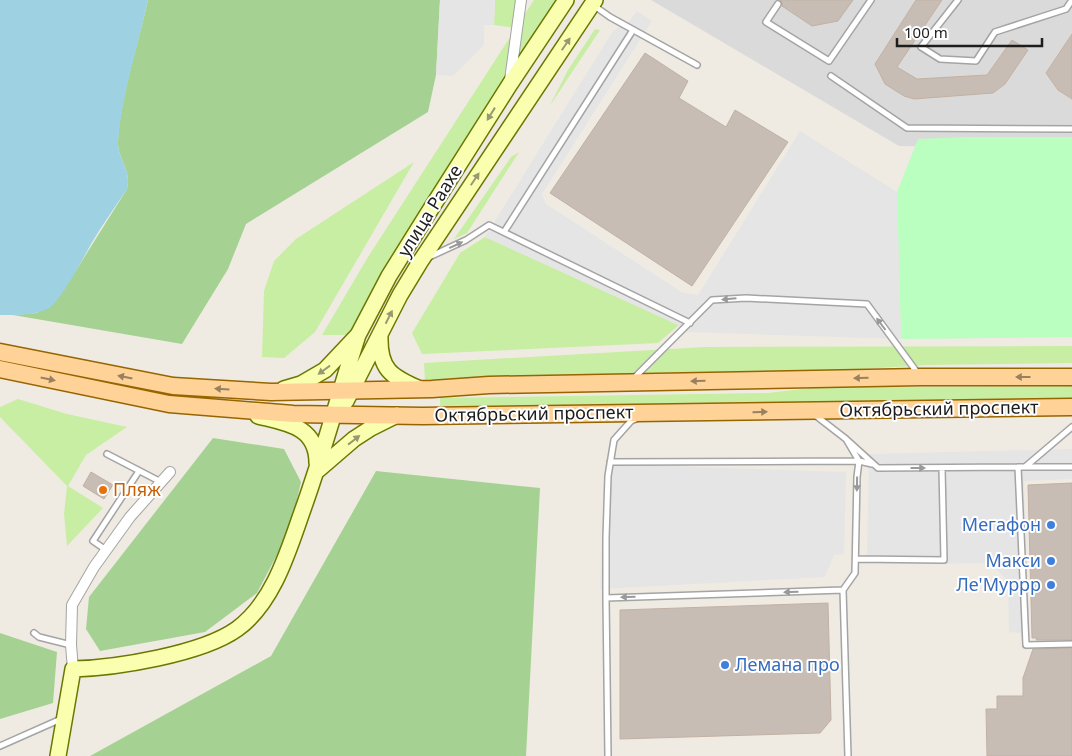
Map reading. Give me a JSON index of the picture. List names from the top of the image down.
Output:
{
  "streets": {
    "main road": ["улица Раахе", "Октябрьский проспект"]
  },
  "crossings": [
    ["улица Раахе", "Октябрьский проспект"]
  ],
  "places": [
    "Пляж",
    "Мегафон",
    "Макси",
    "Ле'Муррр",
    "Лемана про"
  ],
  "scale_bar": "100 m"
}
